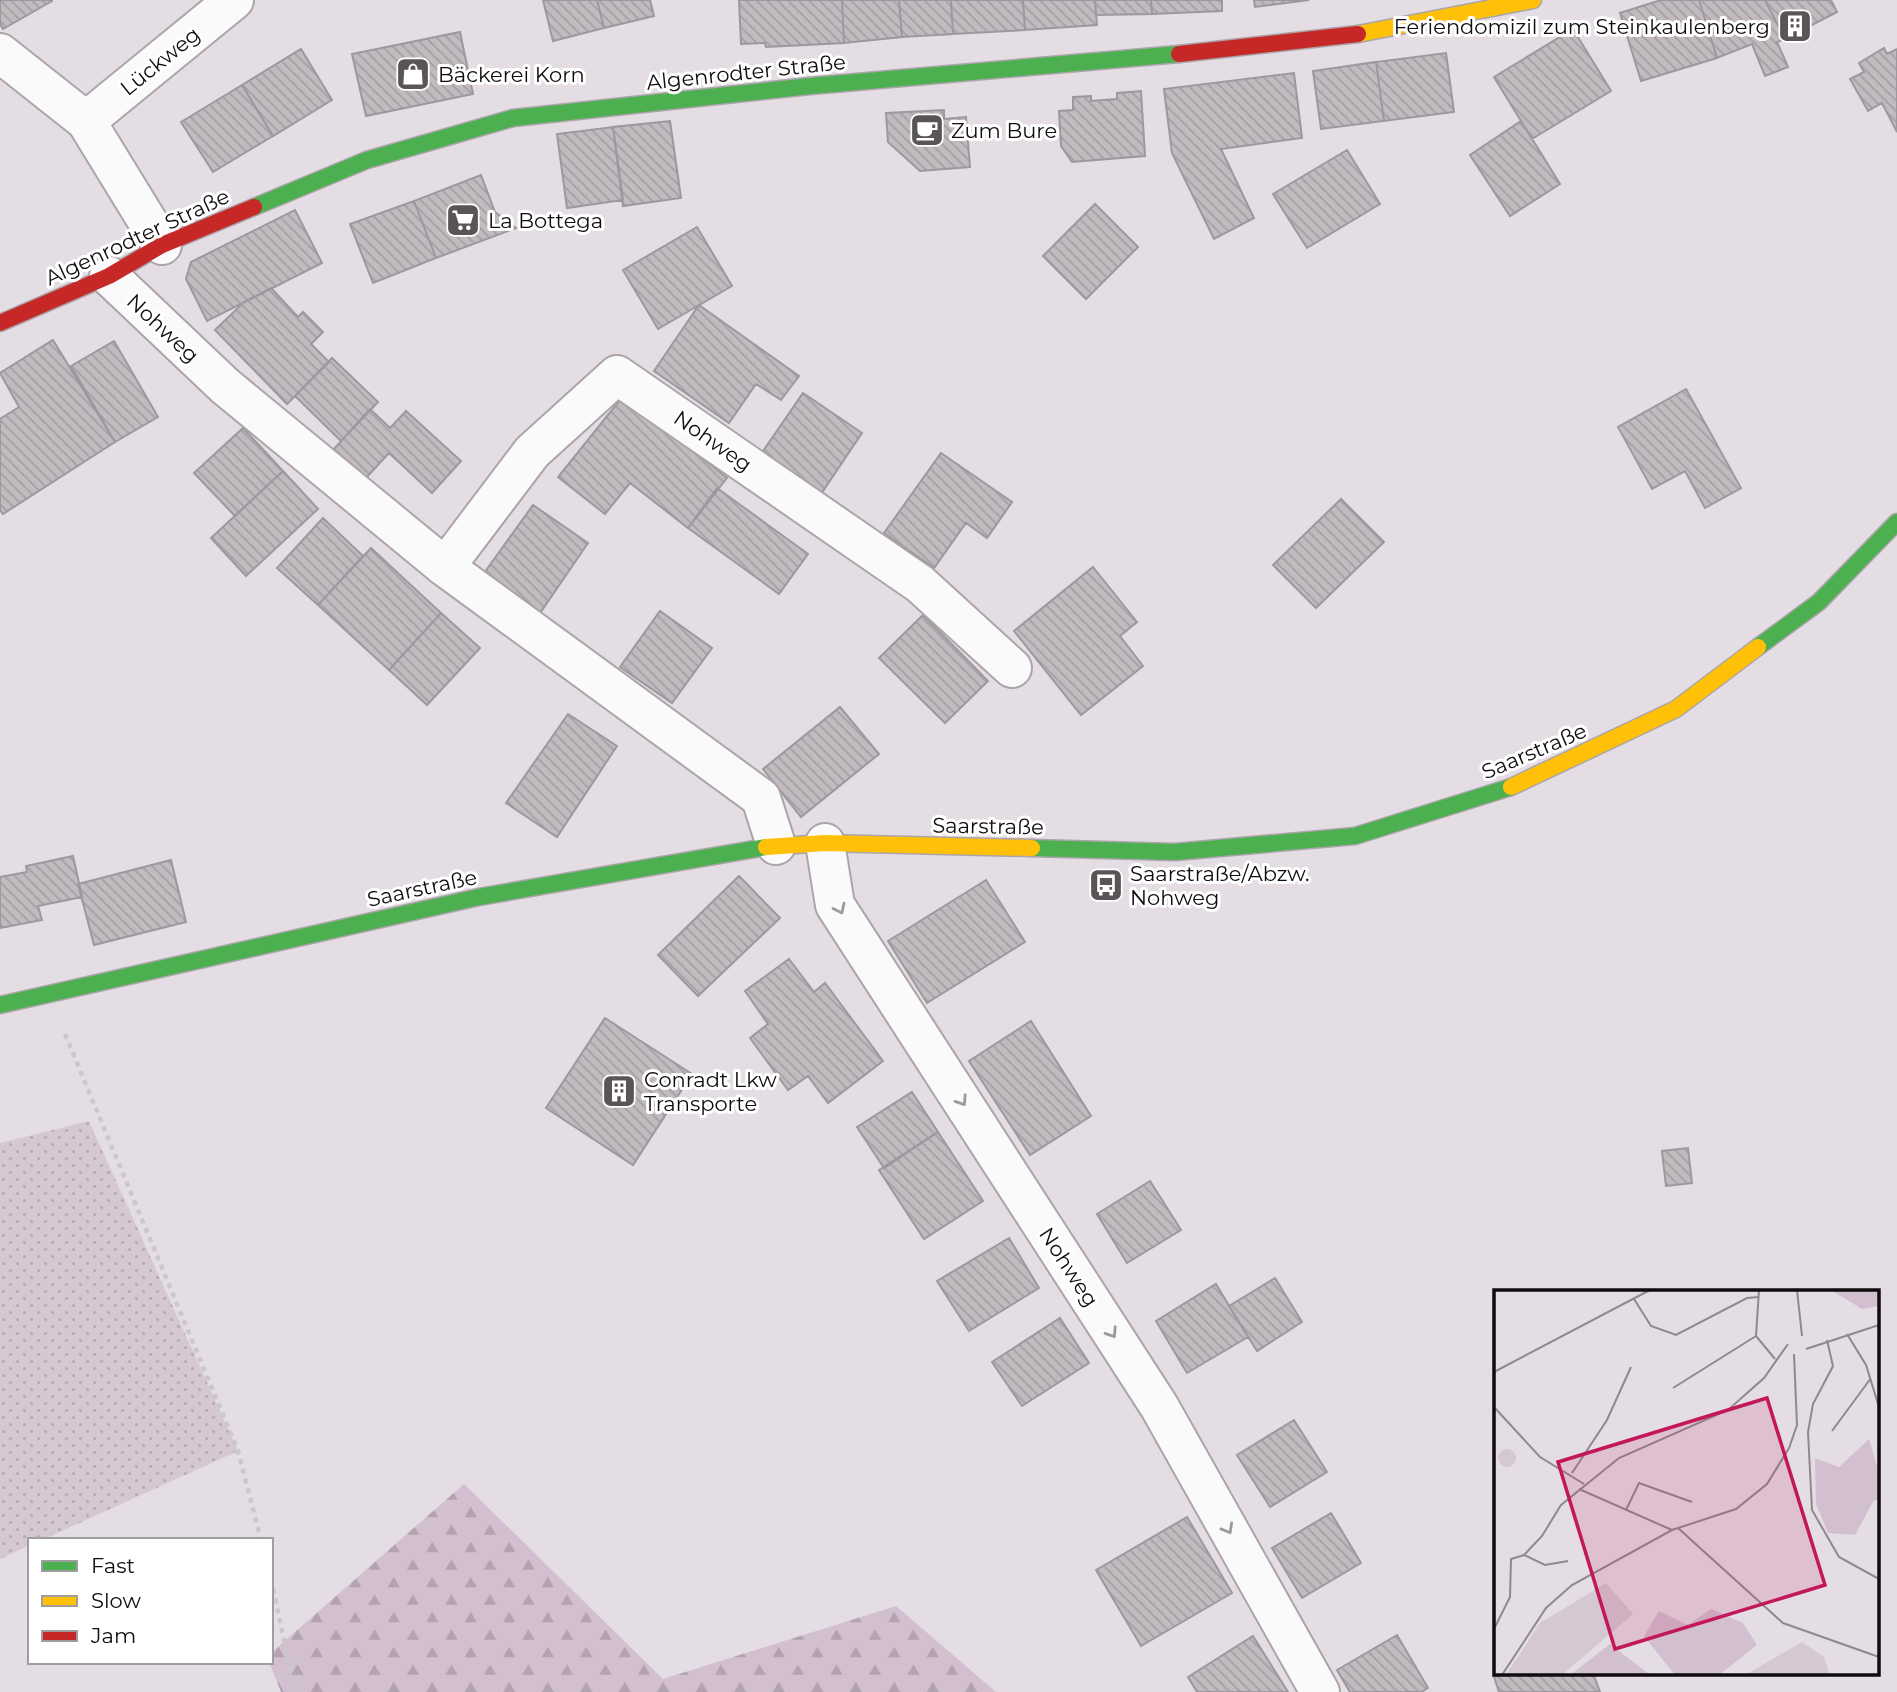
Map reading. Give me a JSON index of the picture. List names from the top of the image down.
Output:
{
  "streets": {
    "street": [
      "Lückweg",
      "Algenrodter Straße",
      "Nohweg",
      "Saarstraße"
    ]
  },
  "crossings": [
    ["Algenrodter Straße", "Nohweg"],
    ["Nohweg", "Saarstraße"]
  ],
  "one_way": ["Nohweg"],
  "places": {
    "building": ["Feriendomizil zum Steinkaulenberg", "Conradt Lkw Transporte"],
    "shop": ["Bäckerei Korn"],
    "cafe": ["Zum Bure"],
    "supermarket": ["La Bottega"],
    "bus stop": ["Saarstraße/Abzw. Nohweg"]
  },
  "legend": ["Fast", "Slow", "Jam"]
}
